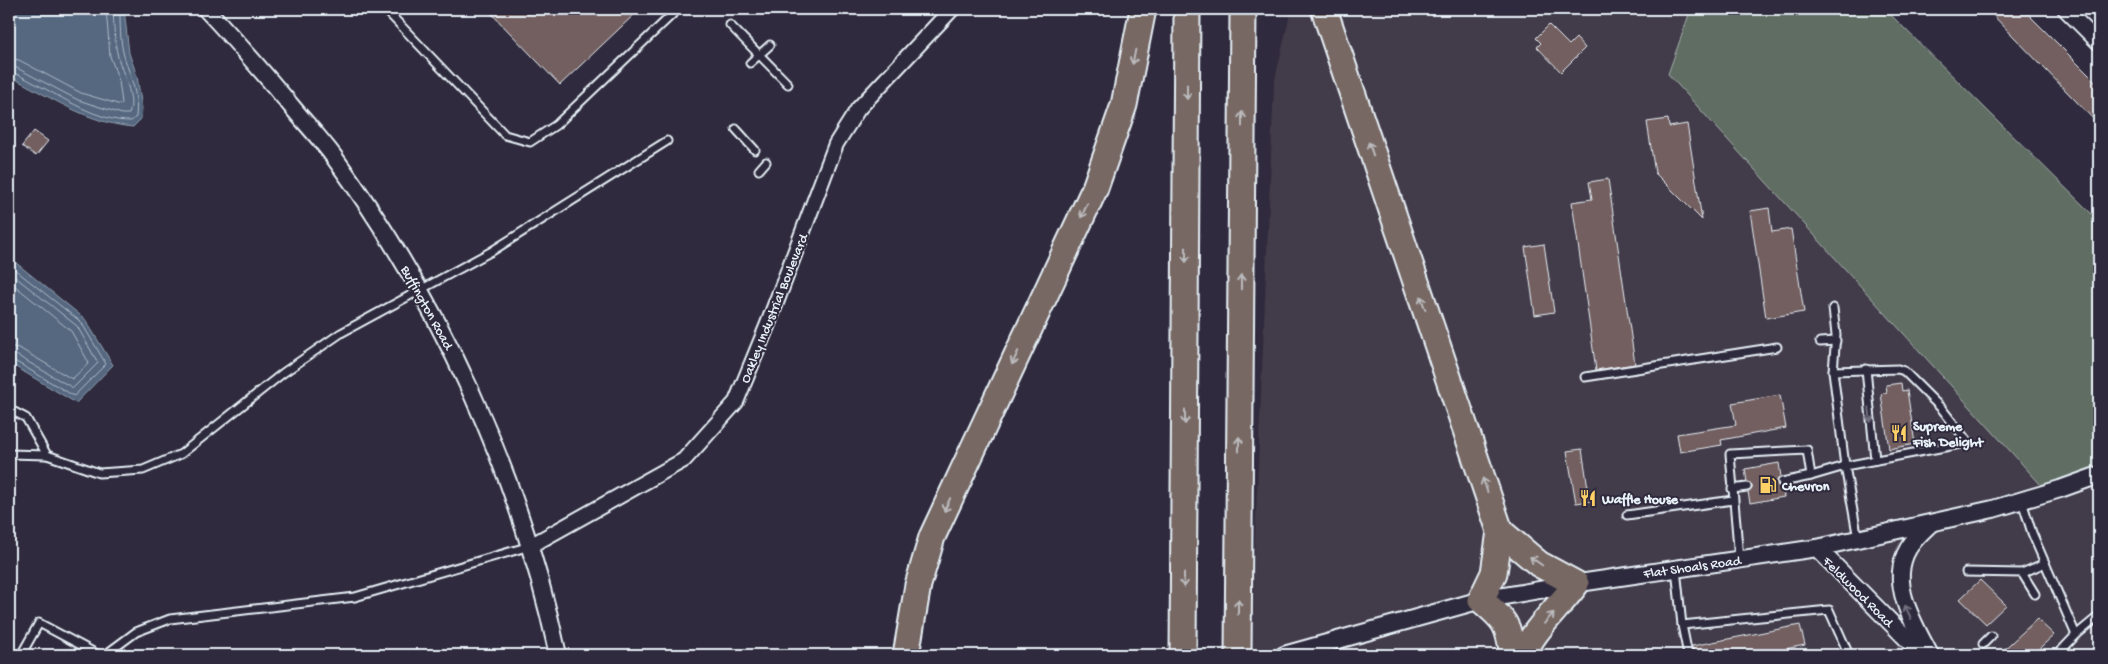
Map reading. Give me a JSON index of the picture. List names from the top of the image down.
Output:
{
  "streets": {
    "street": [
      "Buffington Road",
      "Oakley Industrial Boulevard",
      "Flat Shoals Road",
      "Feldwood Road"
    ]
  },
  "crossings": [
    ["Buffington Road", "Oakley Industrial Boulevard"],
    ["Flat Shoals Road", "Feldwood Road"]
  ],
  "places": {
    "restaurant": ["Supreme Fish Delight", "Waffle House"],
    "fuel station": ["Chevron"]
  }
}
